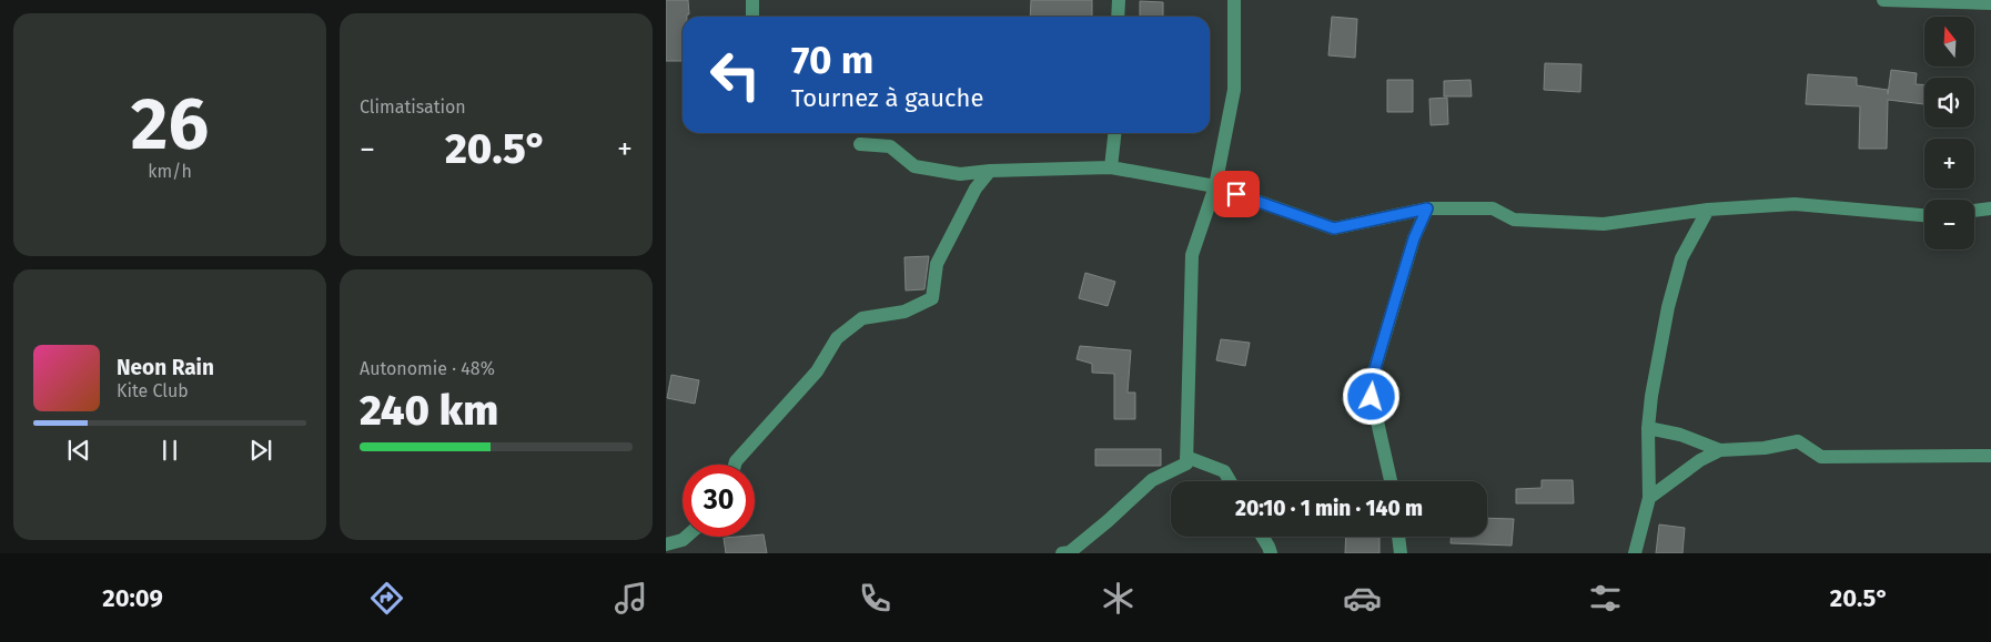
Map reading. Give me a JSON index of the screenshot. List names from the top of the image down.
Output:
{
  "north": "top",
  "page": {
    "tile": [
      ["26", "km/h"],
      "Climatisation",
      ["Autonomie · 48%", "240 km"]
    ],
    "map_buttons": ["+", "−"],
    "turn": ["70 m", "Tournez à gauche"],
    "heat": ["−", "20.5°", "+"],
    "song": ["Neon Rain", "Kite Club"],
    "limit": "30",
    "trip": "20:10 · 1 min · 140 m",
    "tabs": ["20:09", "20.5°"]
  }
}
